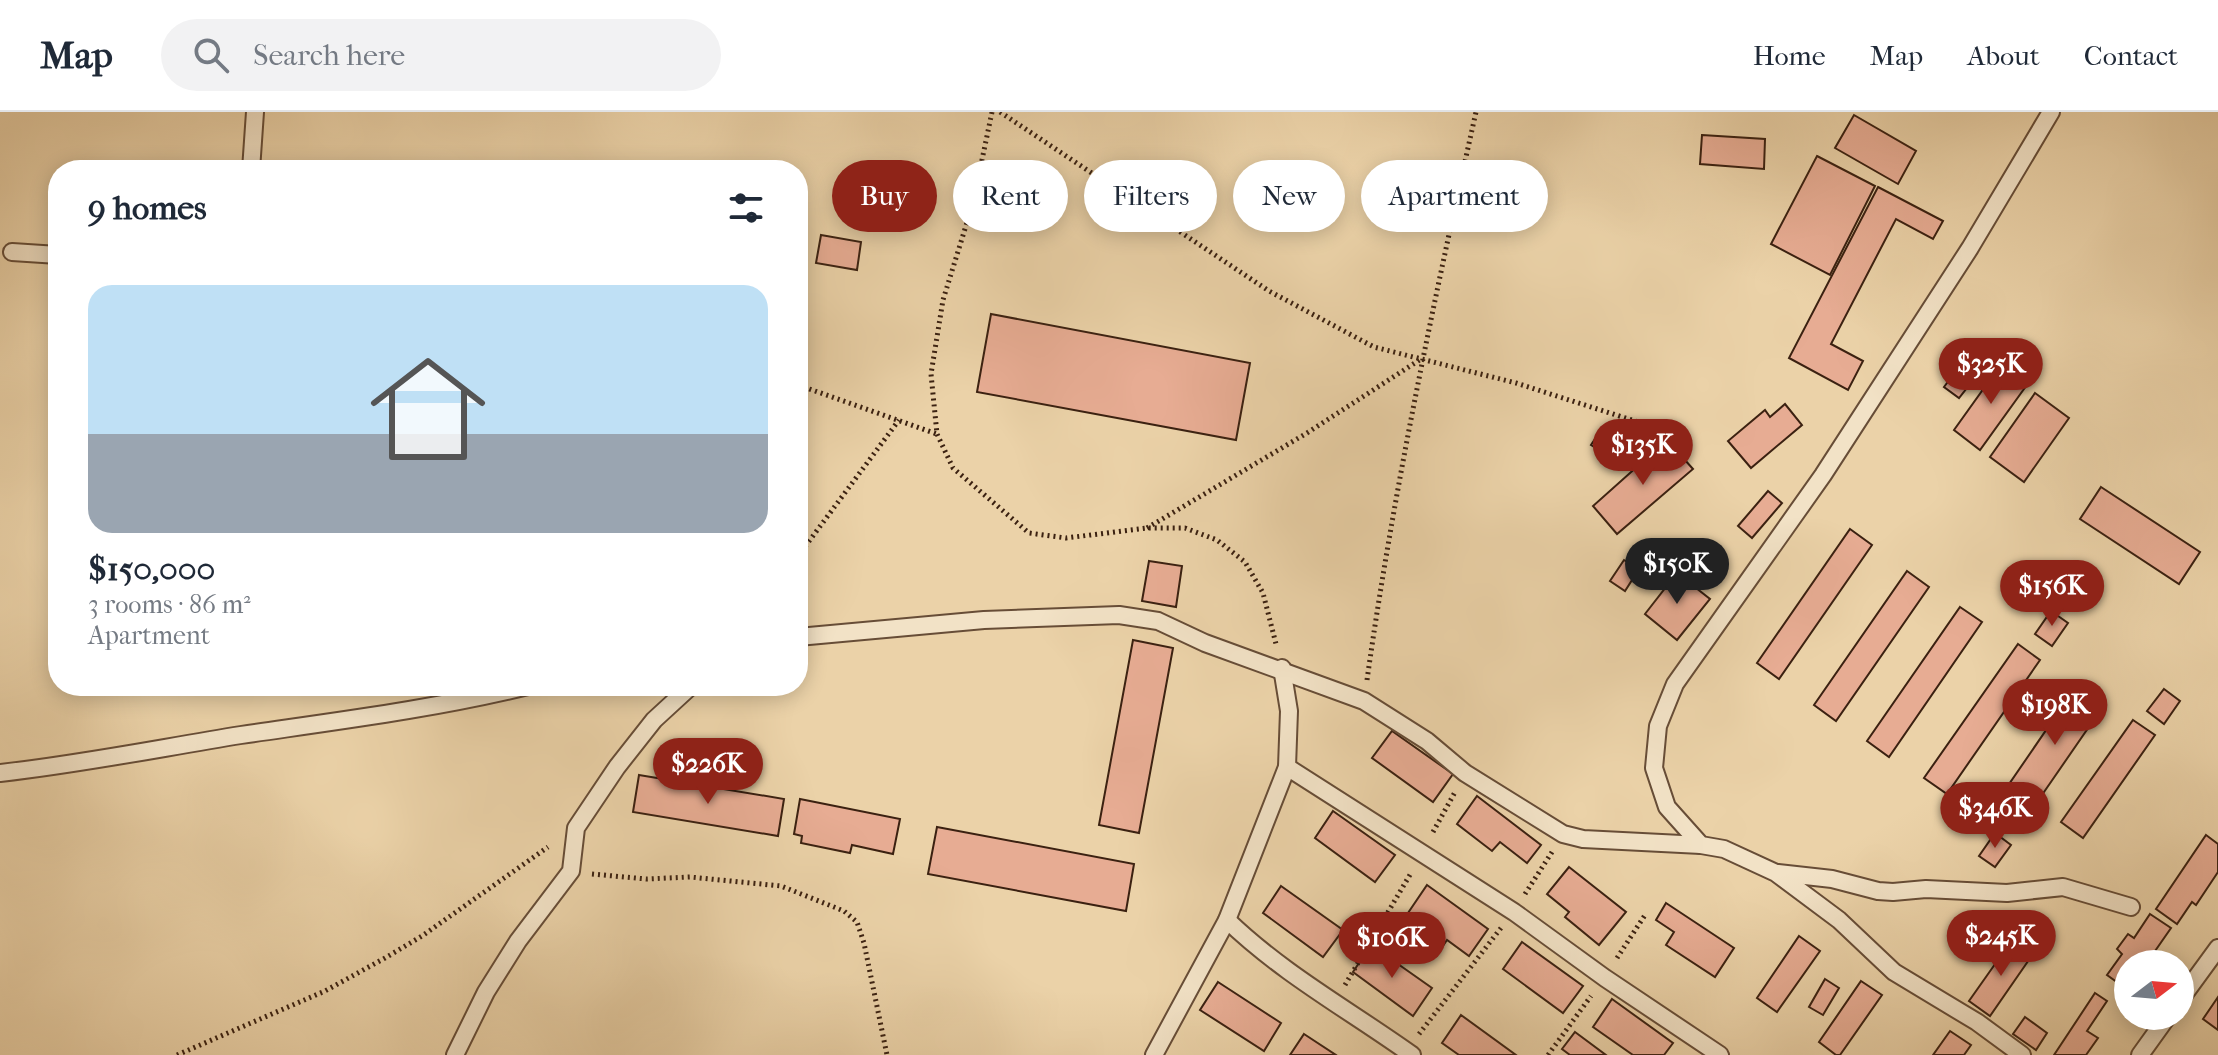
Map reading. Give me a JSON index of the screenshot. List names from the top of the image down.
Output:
{
  "north": "right",
  "page": {
    "header": "Map",
    "search": "Search here",
    "nav": [
      "Home",
      "Map",
      "About",
      "Contact"
    ],
    "chip": [
      "Buy",
      "Rent",
      "Filters",
      "New",
      "Apartment"
    ],
    "heading": "9 homes",
    "list": [
      {
        "name": "$150,000",
        "note": "3 rooms · 86 m² · Apartment"
      }
    ],
    "price": [
      "$325K",
      "$135K",
      "$150K",
      "$156K",
      "$198K",
      "$226K",
      "$346K",
      "$245K",
      "$106K"
    ]
  }
}
